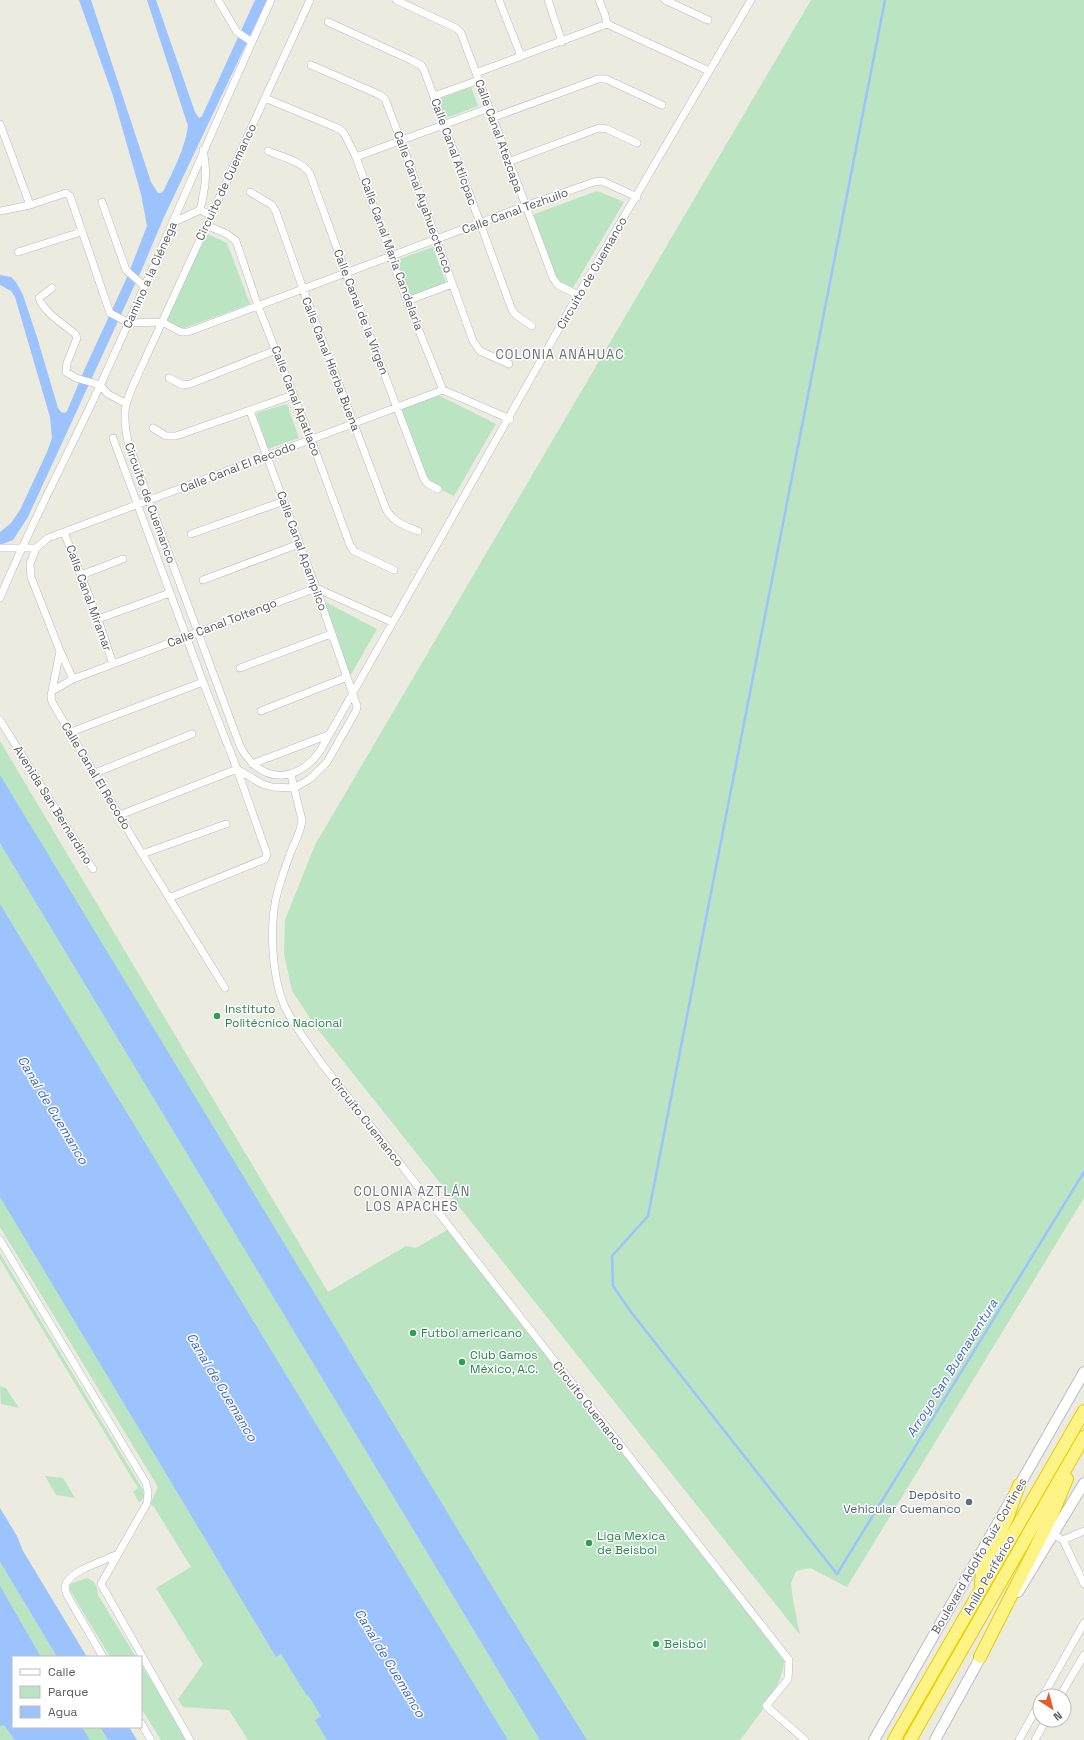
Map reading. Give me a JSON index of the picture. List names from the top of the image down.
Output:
{
  "streets": {
    "highway": ["Anillo Periférico"],
    "main road": ["Boulevard Adolfo Ruiz Cortines"],
    "street": [
      "Calle Canal Atezcapa",
      "Calle Canal Atlicpac",
      "Circuito de Cuemanco",
      "Calle Canal Ayahuectenco",
      "Calle Canal Tezhuilo",
      "Calle Canal María Candelaria",
      "Camino a la Ciénega",
      "Calle Canal de la Virgen",
      "Calle Canal Hierba Buena",
      "Calle Canal Apatlaco",
      "Calle Canal El Recodo",
      "Calle Canal Apampilco",
      "Calle Canal Miramar",
      "Calle Canal Toltengo",
      "Avenida San Bernardino",
      "Circuito Cuemanco"
    ]
  },
  "crossings": [
    ["Calle Canal Atezcapa", "Circuito de Cuemanco"],
    ["Calle Canal Atezcapa", "Calle Canal Tezhuilo"],
    ["Calle Canal Atlicpac", "Calle Canal Tezhuilo"],
    ["Circuito de Cuemanco", "Calle Canal Tezhuilo"],
    ["Circuito de Cuemanco", "Calle Canal María Candelaria"],
    ["Circuito de Cuemanco", "Calle Canal Apatlaco"],
    ["Circuito de Cuemanco", "Calle Canal El Recodo"],
    ["Circuito de Cuemanco", "Calle Canal Apampilco"],
    ["Circuito de Cuemanco", "Calle Canal Toltengo"],
    ["Circuito de Cuemanco", "Circuito Cuemanco"],
    ["Calle Canal Ayahuectenco", "Calle Canal Tezhuilo"],
    ["Calle Canal Tezhuilo", "Calle Canal María Candelaria"],
    ["Calle Canal Tezhuilo", "Calle Canal de la Virgen"],
    ["Calle Canal Tezhuilo", "Calle Canal Hierba Buena"],
    ["Calle Canal Tezhuilo", "Calle Canal Apatlaco"],
    ["Calle Canal María Candelaria", "Calle Canal El Recodo"],
    ["Calle Canal de la Virgen", "Calle Canal El Recodo"],
    ["Calle Canal Hierba Buena", "Calle Canal El Recodo"],
    ["Calle Canal Apatlaco", "Calle Canal El Recodo"],
    ["Calle Canal El Recodo", "Calle Canal Apampilco"],
    ["Calle Canal El Recodo", "Calle Canal Miramar"],
    ["Calle Canal El Recodo", "Calle Canal Toltengo"],
    ["Calle Canal Apampilco", "Calle Canal Toltengo"],
    ["Calle Canal Miramar", "Calle Canal Toltengo"]
  ],
  "districts": ["COLONIA ANÁHUAC", "COLONIA AZTLÁN LOS APACHES"],
  "water": ["Canal de Cuemanco", "Arroyo San Buenaventura"],
  "places": [
    "Instituto Politécnico Nacional",
    "Futbol americano",
    "Club Gamos México, A.C.",
    "Depósito Vehicular Cuemanco",
    "Liga Mexica de Beisbol",
    "Beisbol"
  ],
  "legend": ["Calle", "Parque", "Agua"],
  "north": "bottom right"
}
